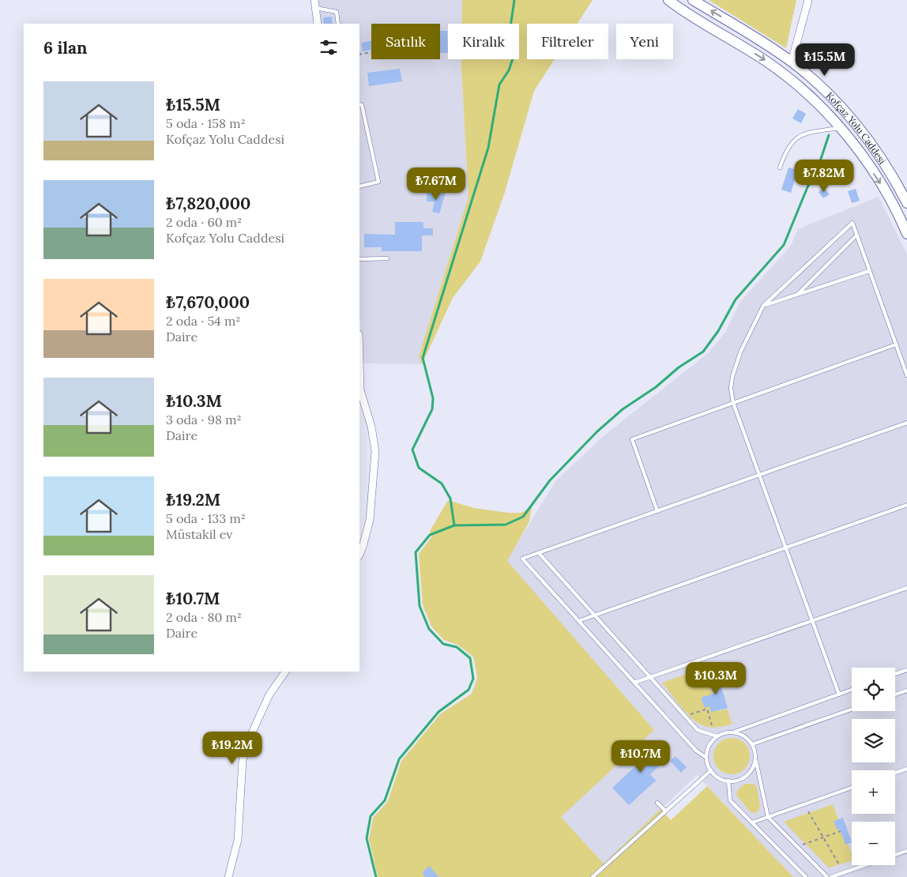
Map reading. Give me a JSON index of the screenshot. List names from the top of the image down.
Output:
{
  "streets": {
    "main road": ["Kofçaz Yolu Caddesi"]
  },
  "page": {
    "chip": [
      "Satılık",
      "Kiralık",
      "Filtreler",
      "Yeni"
    ],
    "heading": "6 ilan",
    "price": [
      "₺15.5M",
      "₺7.82M",
      "₺7.67M",
      "₺10.3M",
      "₺19.2M",
      "₺10.7M"
    ],
    "list": [
      {
        "name": "₺15.5M",
        "note": "5 oda · 158 m² · Kofçaz Yolu Caddesi"
      },
      {
        "name": "₺7,820,000",
        "note": "2 oda · 60 m² · Kofçaz Yolu Caddesi"
      },
      {
        "name": "₺7,670,000",
        "note": "2 oda · 54 m² · Daire"
      },
      {
        "name": "₺10.3M",
        "note": "3 oda · 98 m² · Daire"
      },
      {
        "name": "₺19.2M",
        "note": "5 oda · 133 m² · Müstakil ev"
      },
      {
        "name": "₺10.7M",
        "note": "2 oda · 80 m² · Daire"
      }
    ],
    "map_buttons": ["+", "−"]
  }
}
